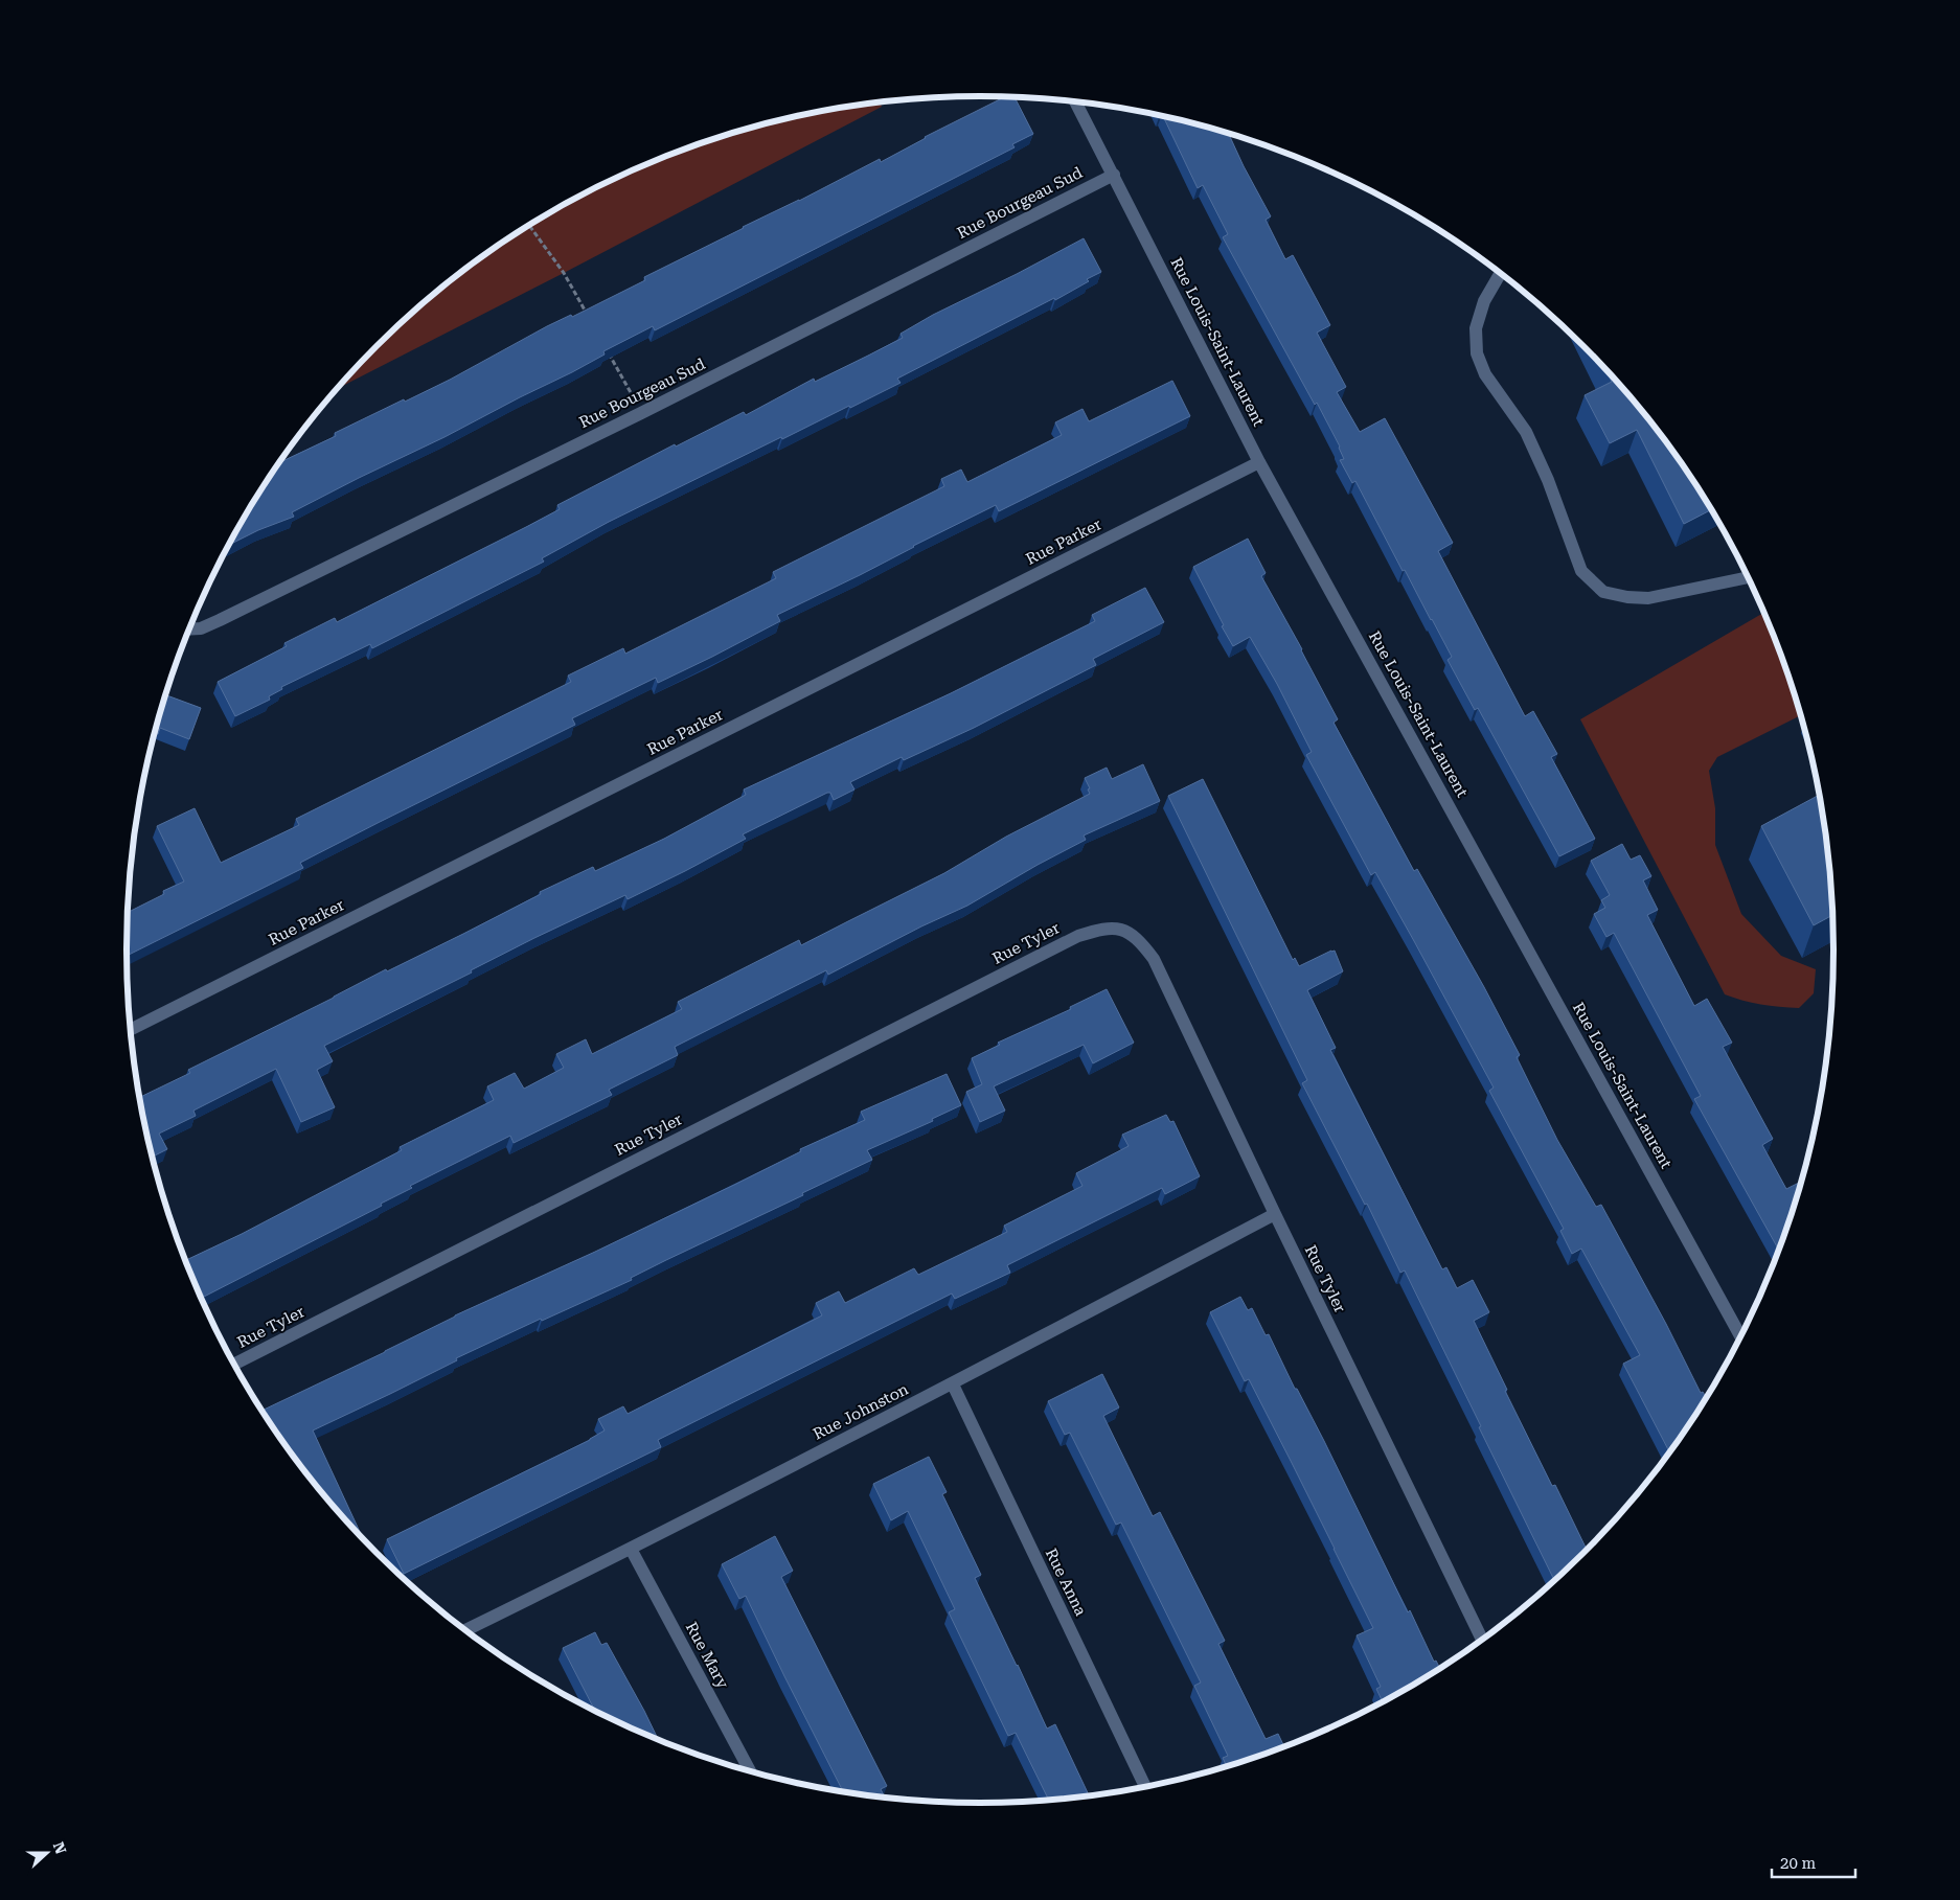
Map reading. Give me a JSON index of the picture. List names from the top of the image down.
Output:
{
  "streets": {
    "street": [
      "Rue Bourgeau Sud",
      "Rue Louis-Saint-Laurent",
      "Rue Parker",
      "Rue Tyler",
      "Rue Johnston",
      "Rue Anna",
      "Rue Mary"
    ]
  },
  "crossings": [
    ["Rue Bourgeau Sud", "Rue Louis-Saint-Laurent"],
    ["Rue Louis-Saint-Laurent", "Rue Parker"],
    ["Rue Tyler", "Rue Johnston"],
    ["Rue Johnston", "Rue Anna"],
    ["Rue Johnston", "Rue Mary"]
  ],
  "scale_bar": "20 m",
  "north": "right"
}
